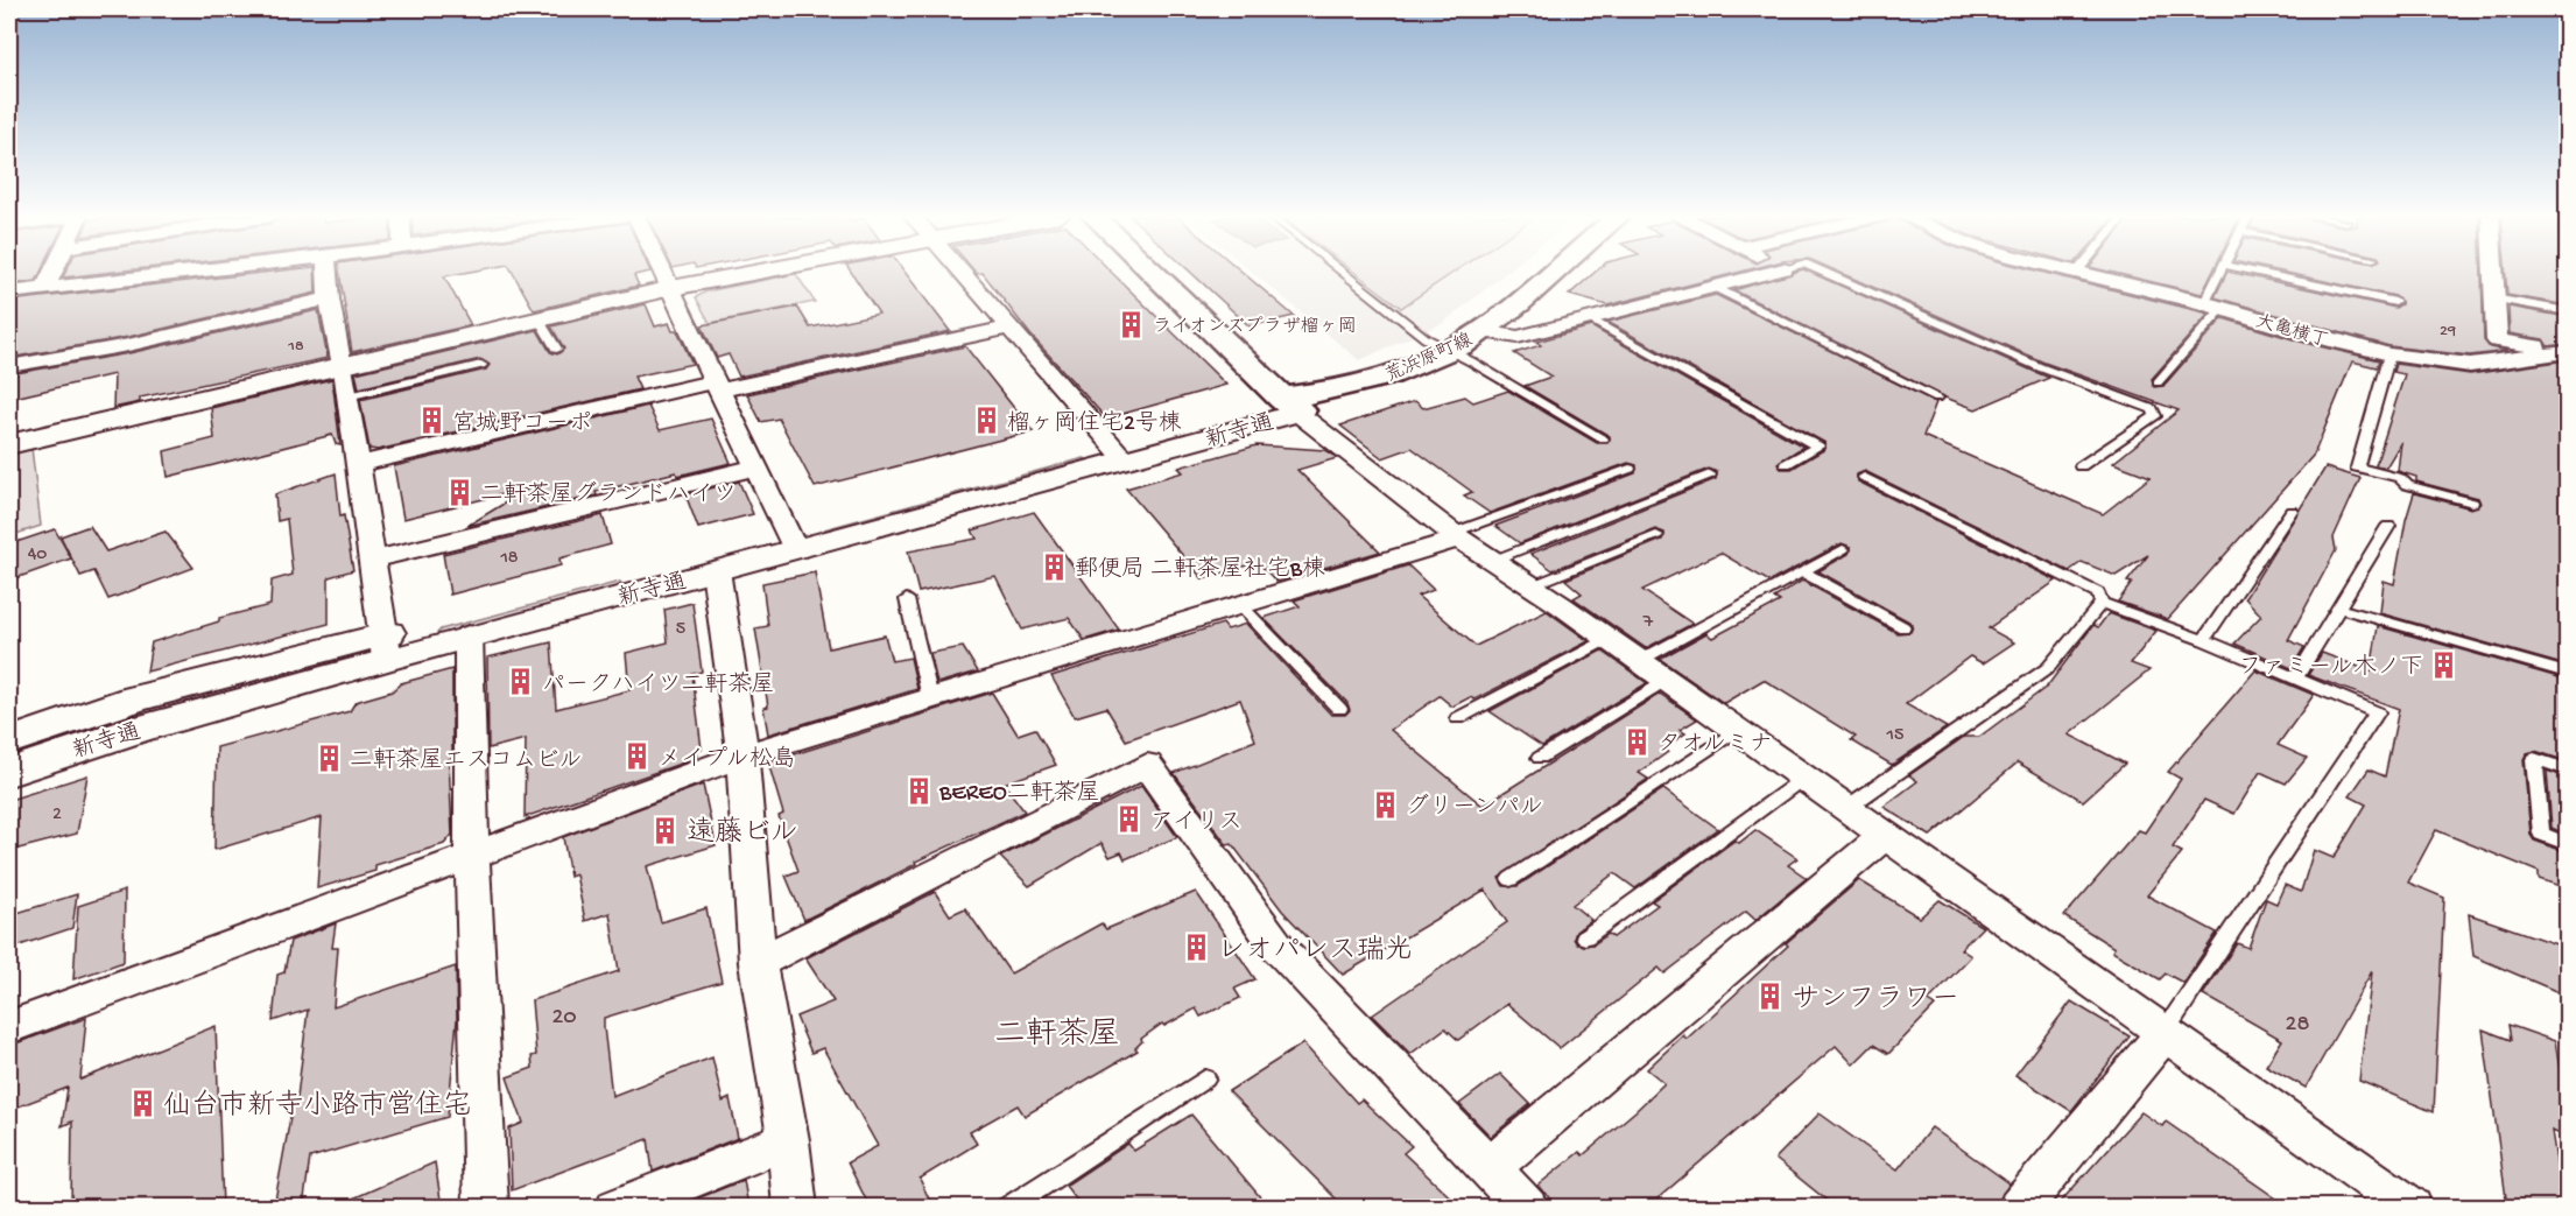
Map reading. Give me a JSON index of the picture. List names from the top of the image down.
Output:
{
  "streets": {
    "main road": ["荒浜原町線"],
    "street": ["大亀横丁", "新寺通"]
  },
  "crossings": [
    ["荒浜原町線", "新寺通"]
  ],
  "districts": ["二軒茶屋"],
  "places": {
    "building": [
      "ライオンズプラザ榴ヶ岡",
      "宮城野コーポ",
      "榴ヶ岡住宅2号棟",
      "二軒茶屋グランドハイツ",
      "郵便局 二軒茶屋社宅B棟",
      "ファミール木ノ下",
      "パークハイツ二軒茶屋",
      "タオルミナ",
      "メイプル松島",
      "二軒茶屋エスコムビル",
      "BEREO二軒茶屋",
      "グリーンパル",
      "アイリス",
      "遠藤ビル",
      "レオパレス瑞光",
      "サンフラワー",
      "仙台市新寺小路市営住宅"
    ]
  },
  "house_numbers": [
    "29",
    "18",
    "40",
    "18",
    "7",
    "5",
    "15",
    "2",
    "20",
    "28"
  ]
}
